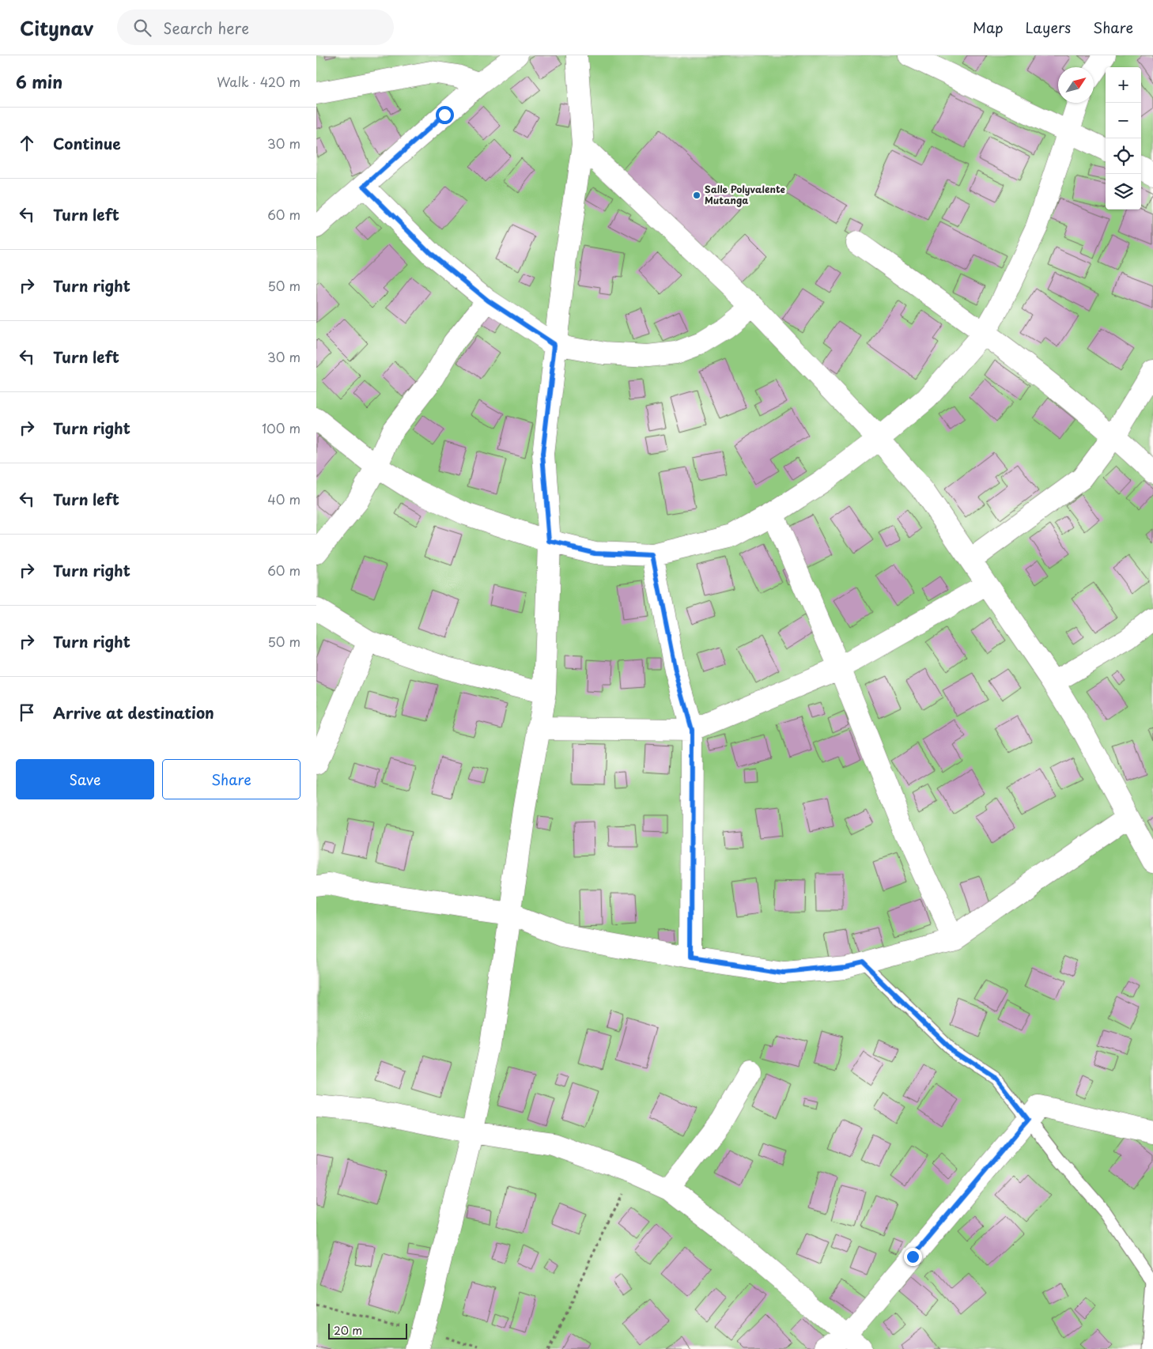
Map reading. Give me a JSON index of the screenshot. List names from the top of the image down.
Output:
{
  "places": ["Salle Polyvalente Mutanga"],
  "scale_bar": "20 m",
  "north": "top right",
  "page": {
    "header": "Citynav",
    "search": "Search here",
    "nav": ["Map", "Layers", "Share"],
    "heading": ["6 min", "Walk · 420 m"],
    "map_buttons": ["+", "−"],
    "list": [
      ["Continue", "30 m"],
      ["Turn left", "60 m"],
      ["Turn right", "50 m"],
      ["Turn left", "30 m"],
      ["Turn right", "100 m"],
      ["Turn left", "40 m"],
      ["Turn right", "60 m"],
      ["Turn right", "50 m"],
      "Arrive at destination"
    ],
    "buttons": ["Save", "Share"],
    "scale": "20 m"
  }
}
